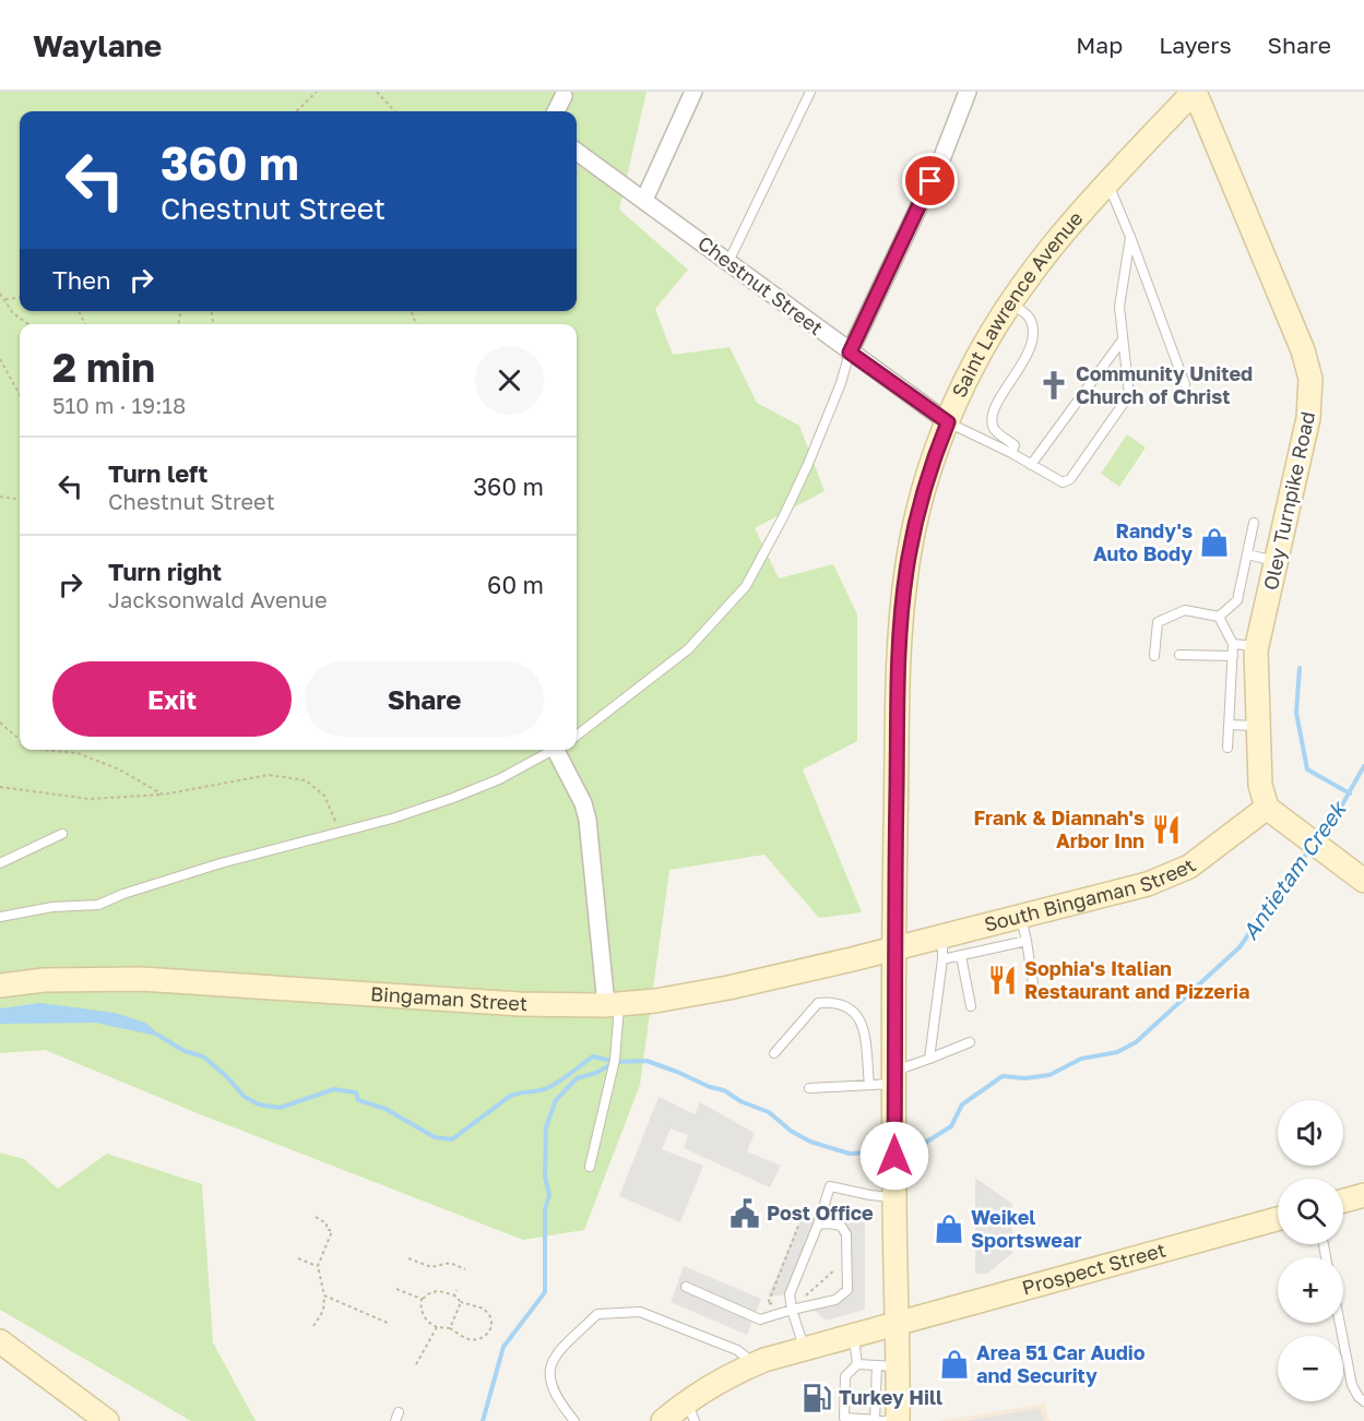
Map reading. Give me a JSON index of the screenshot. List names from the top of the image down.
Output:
{
  "streets": {
    "street": [
      "Chestnut Street",
      "Saint Lawrence Avenue",
      "Oley Turnpike Road",
      "South Bingaman Street",
      "Bingaman Street",
      "Prospect Street"
    ]
  },
  "crossings": [
    ["Chestnut Street", "Saint Lawrence Avenue"],
    ["Saint Lawrence Avenue", "Oley Turnpike Road"],
    ["Saint Lawrence Avenue", "South Bingaman Street"],
    ["Saint Lawrence Avenue", "Bingaman Street"],
    ["Saint Lawrence Avenue", "Prospect Street"],
    ["Oley Turnpike Road", "South Bingaman Street"],
    ["South Bingaman Street", "Bingaman Street"]
  ],
  "water": ["Antietam Creek"],
  "places": {
    "church": ["Community United Church of Christ"],
    "shop": ["Randy's Auto Body", "Weikel Sportswear", "Area 51 Car Audio and Security"],
    "restaurant": ["Frank & Diannah's Arbor Inn", "Sophia's Italian Restaurant and Pizzeria"],
    "public building": ["Post Office"],
    "fuel station": ["Turkey Hill"]
  },
  "page": {
    "header": "Waylane",
    "nav": ["Map", "Layers", "Share"],
    "turn": ["360 m", "Chestnut Street"],
    "then": "Then",
    "heading": ["2 min", "510 m · 19:18"],
    "list": [
      {
        "name": "Turn left",
        "note": "Chestnut Street",
        "value": "360 m"
      },
      {
        "name": "Turn right",
        "note": "Jacksonwald Avenue",
        "value": "60 m"
      }
    ],
    "buttons": ["Exit", "Share"],
    "map_buttons": ["+", "−"]
  }
}
